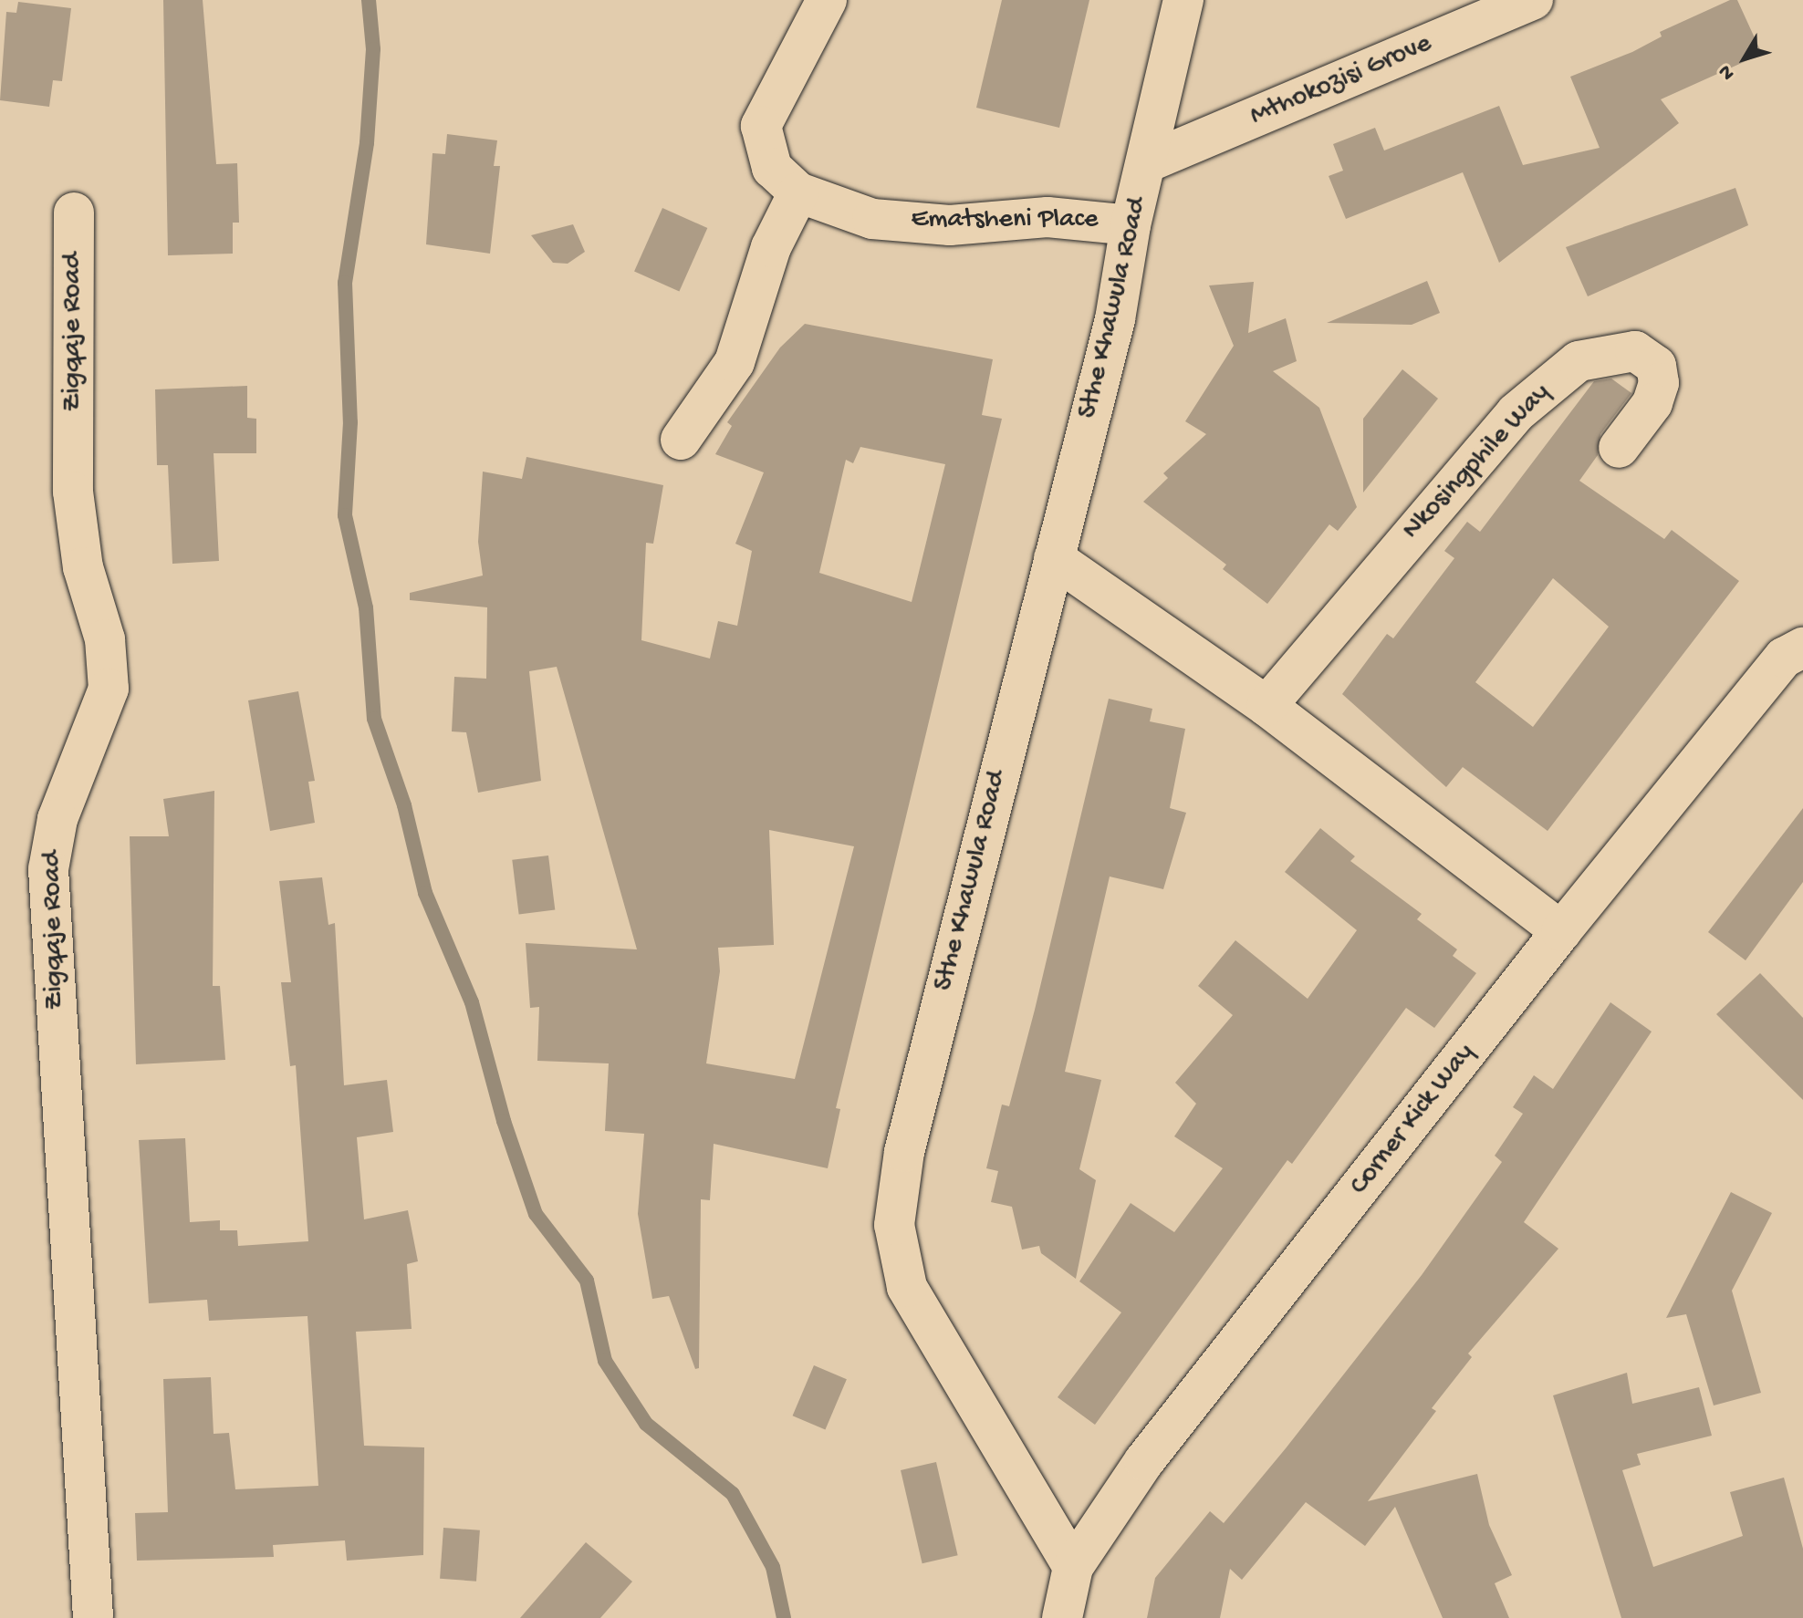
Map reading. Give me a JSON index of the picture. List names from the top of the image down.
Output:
{
  "streets": {
    "street": [
      "Mthokozisi Grove",
      "Ematsheni Place",
      "Sthe Khawula Road",
      "Zigqaje Road",
      "Nkosingphile Way",
      "Corner Kick Way"
    ]
  },
  "crossings": [
    ["Mthokozisi Grove", "Sthe Khawula Road"],
    ["Ematsheni Place", "Sthe Khawula Road"],
    ["Sthe Khawula Road", "Corner Kick Way"]
  ],
  "north": "bottom left"
}
